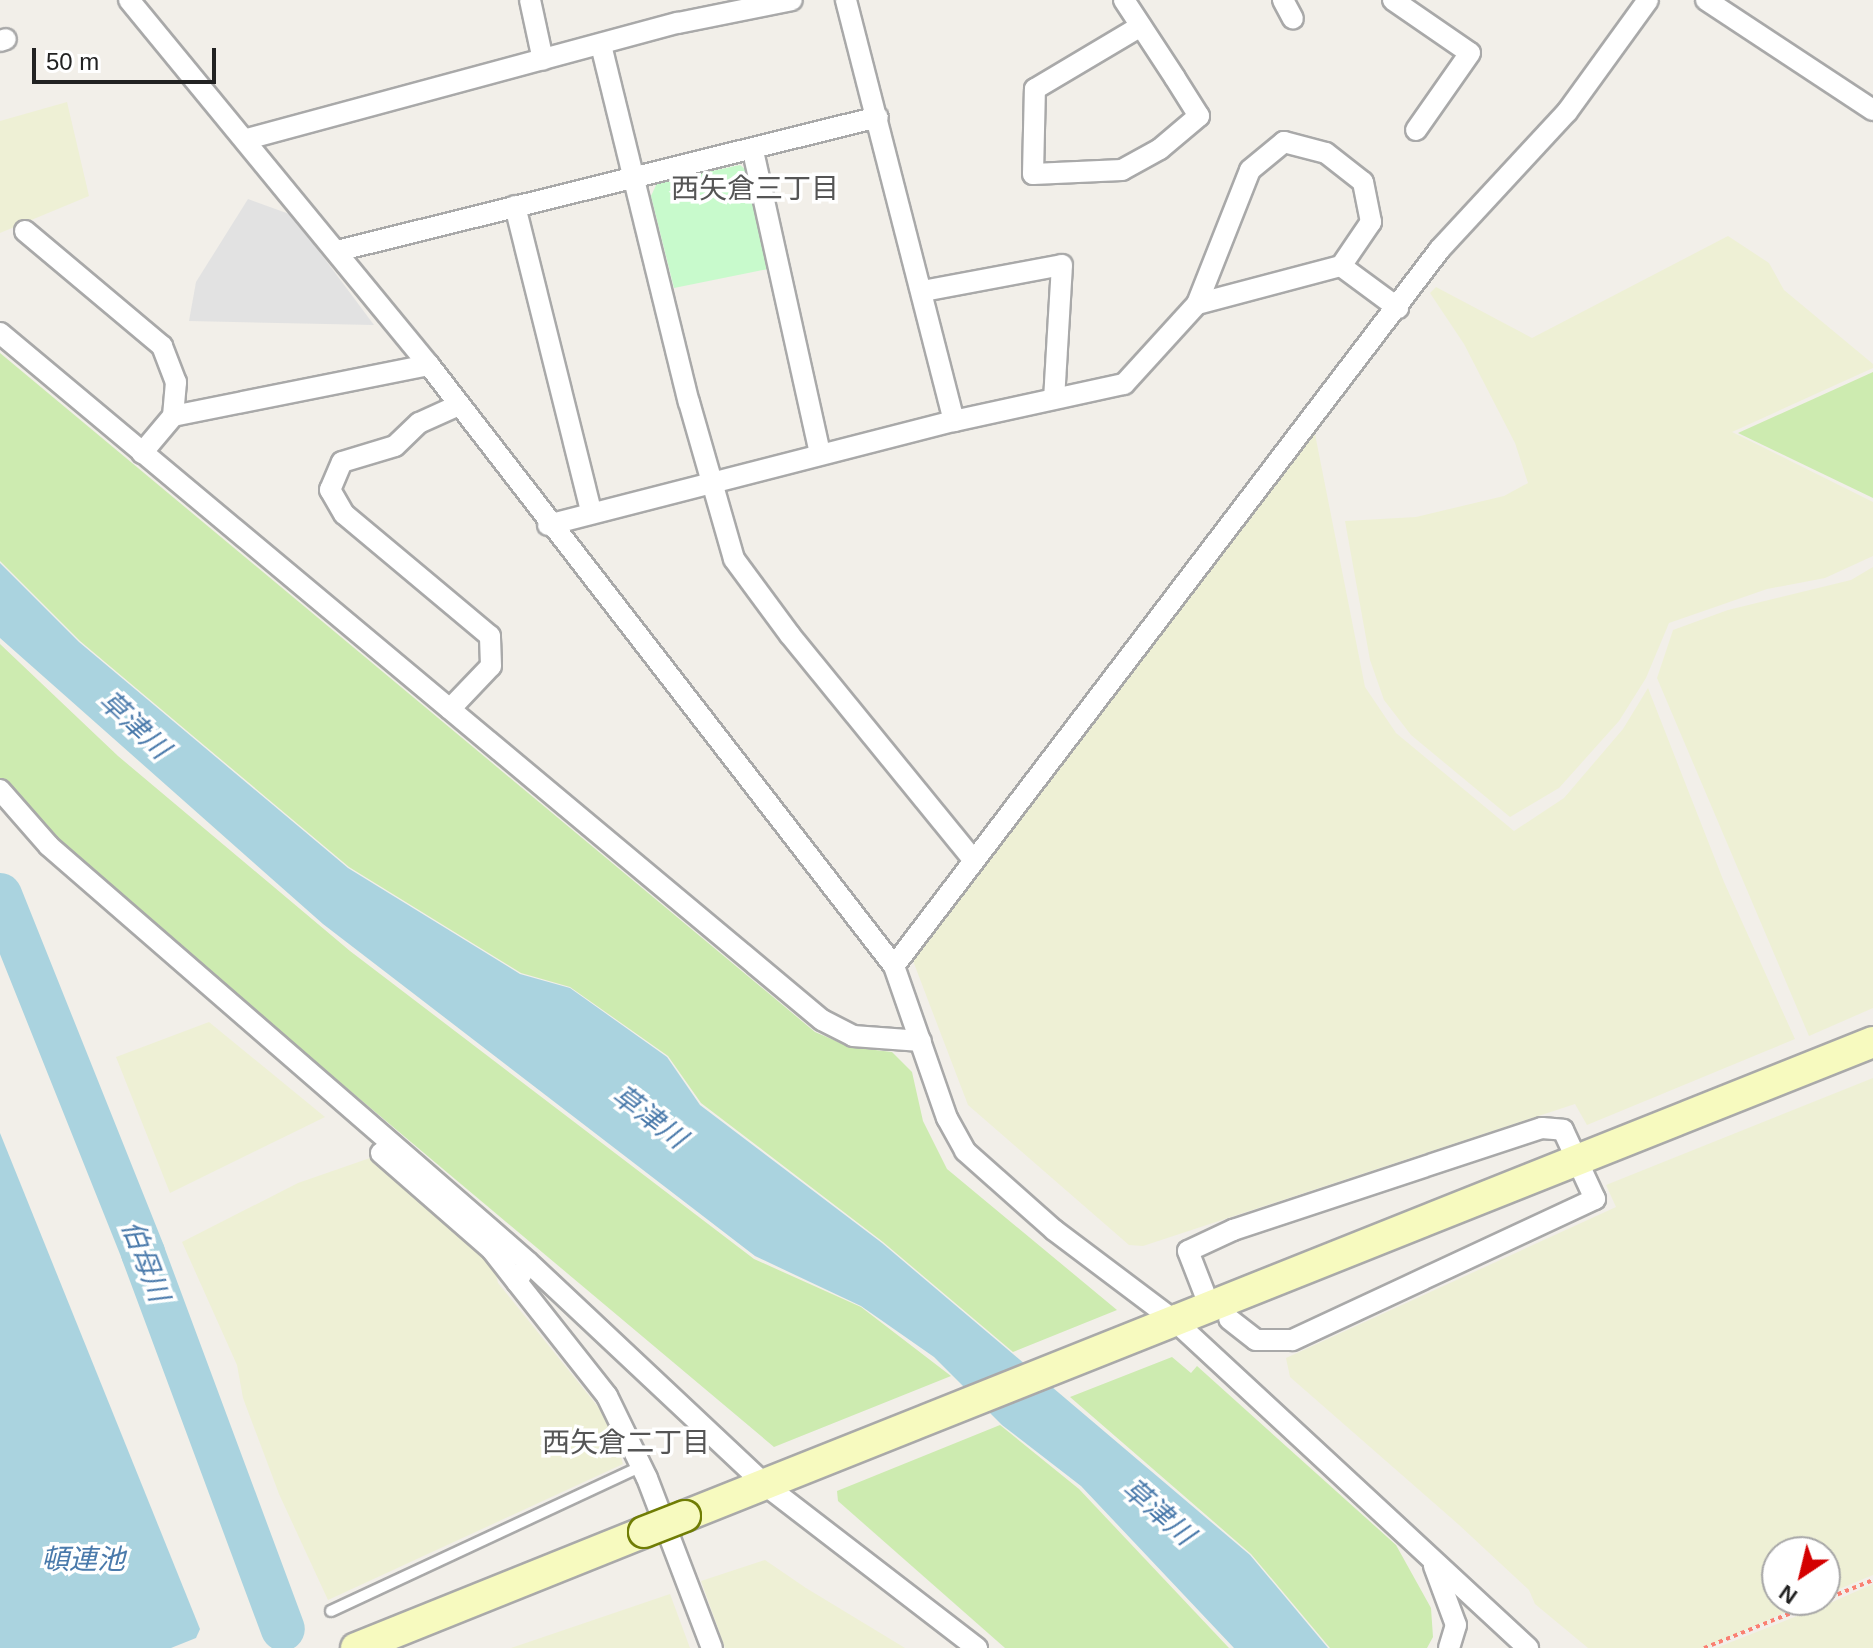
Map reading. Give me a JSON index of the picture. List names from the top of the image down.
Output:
{
  "districts": ["西矢倉三丁目", "西矢倉二丁目"],
  "water": ["草津川", "伯母川", "頓連池"],
  "scale_bar": "50 m",
  "north": "bottom left"
}
